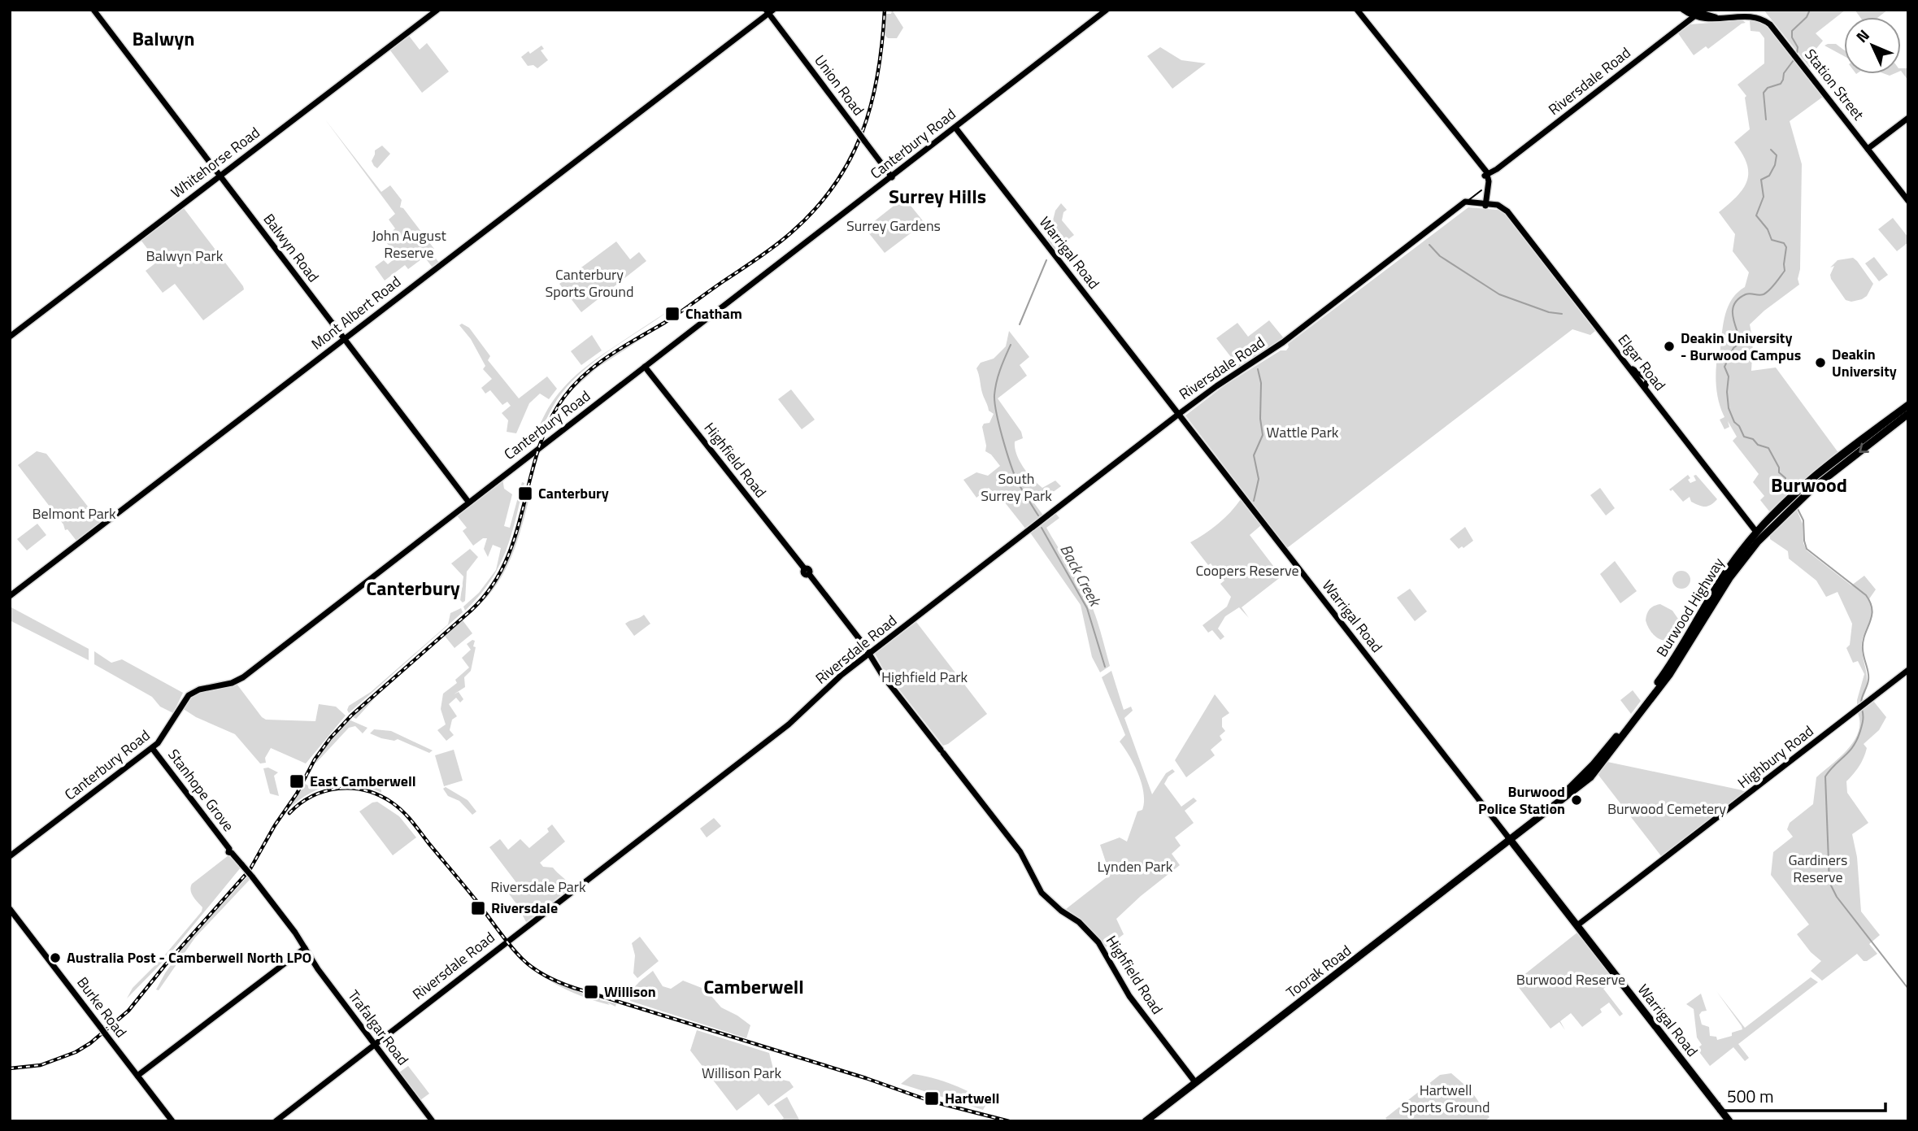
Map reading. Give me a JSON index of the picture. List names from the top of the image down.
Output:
{
  "streets": {
    "highway": ["Warrigal Road", "Burwood Highway", "Toorak Road"],
    "main road": [
      "Riversdale Road",
      "Station Street",
      "Union Road",
      "Canterbury Road",
      "Whitehorse Road",
      "Balwyn Road",
      "Mont Albert Road",
      "Elgar Road",
      "Highfield Road",
      "Highbury Road",
      "Stanhope Grove",
      "Burke Road",
      "Trafalgar Road"
    ]
  },
  "crossings": [
    ["Riversdale Road", "Station Street"],
    ["Riversdale Road", "Warrigal Road"],
    ["Riversdale Road", "Elgar Road"],
    ["Riversdale Road", "Highfield Road"],
    ["Riversdale Road", "Trafalgar Road"],
    ["Union Road", "Canterbury Road"],
    ["Union Road", "Mont Albert Road"],
    ["Canterbury Road", "Balwyn Road"],
    ["Canterbury Road", "Warrigal Road"],
    ["Canterbury Road", "Highfield Road"],
    ["Canterbury Road", "Stanhope Grove"],
    ["Whitehorse Road", "Balwyn Road"],
    ["Balwyn Road", "Mont Albert Road"],
    ["Warrigal Road", "Burwood Highway"],
    ["Warrigal Road", "Highbury Road"],
    ["Warrigal Road", "Toorak Road"],
    ["Elgar Road", "Burwood Highway"],
    ["Highfield Road", "Toorak Road"],
    ["Burwood Highway", "Toorak Road"],
    ["Stanhope Grove", "Trafalgar Road"]
  ],
  "districts": [
    "Balwyn",
    "Surrey Hills",
    "Burwood",
    "Canterbury",
    "Camberwell"
  ],
  "water": ["Back Creek"],
  "parks": [
    "Surrey Gardens",
    "John August Reserve",
    "Balwyn Park",
    "Canterbury Sports Ground",
    "Wattle Park",
    "South Surrey Park",
    "Belmont Park",
    "Coopers Reserve",
    "Highfield Park",
    "Burwood Cemetery",
    "Gardiners Reserve",
    "Lynden Park",
    "Riversdale Park",
    "Burwood Reserve",
    "Willison Park",
    "Hartwell Sports Ground"
  ],
  "places": {
    "transit": [
      "Chatham",
      "Canterbury",
      "East Camberwell",
      "Riversdale",
      "Willison",
      "Hartwell"
    ],
    "other": [
      "Deakin University - Burwood Campus",
      "Deakin University",
      "Burwood Police Station",
      "Australia Post - Camberwell North LPO"
    ]
  },
  "scale_bar": "500 m",
  "north": "top left"
}
